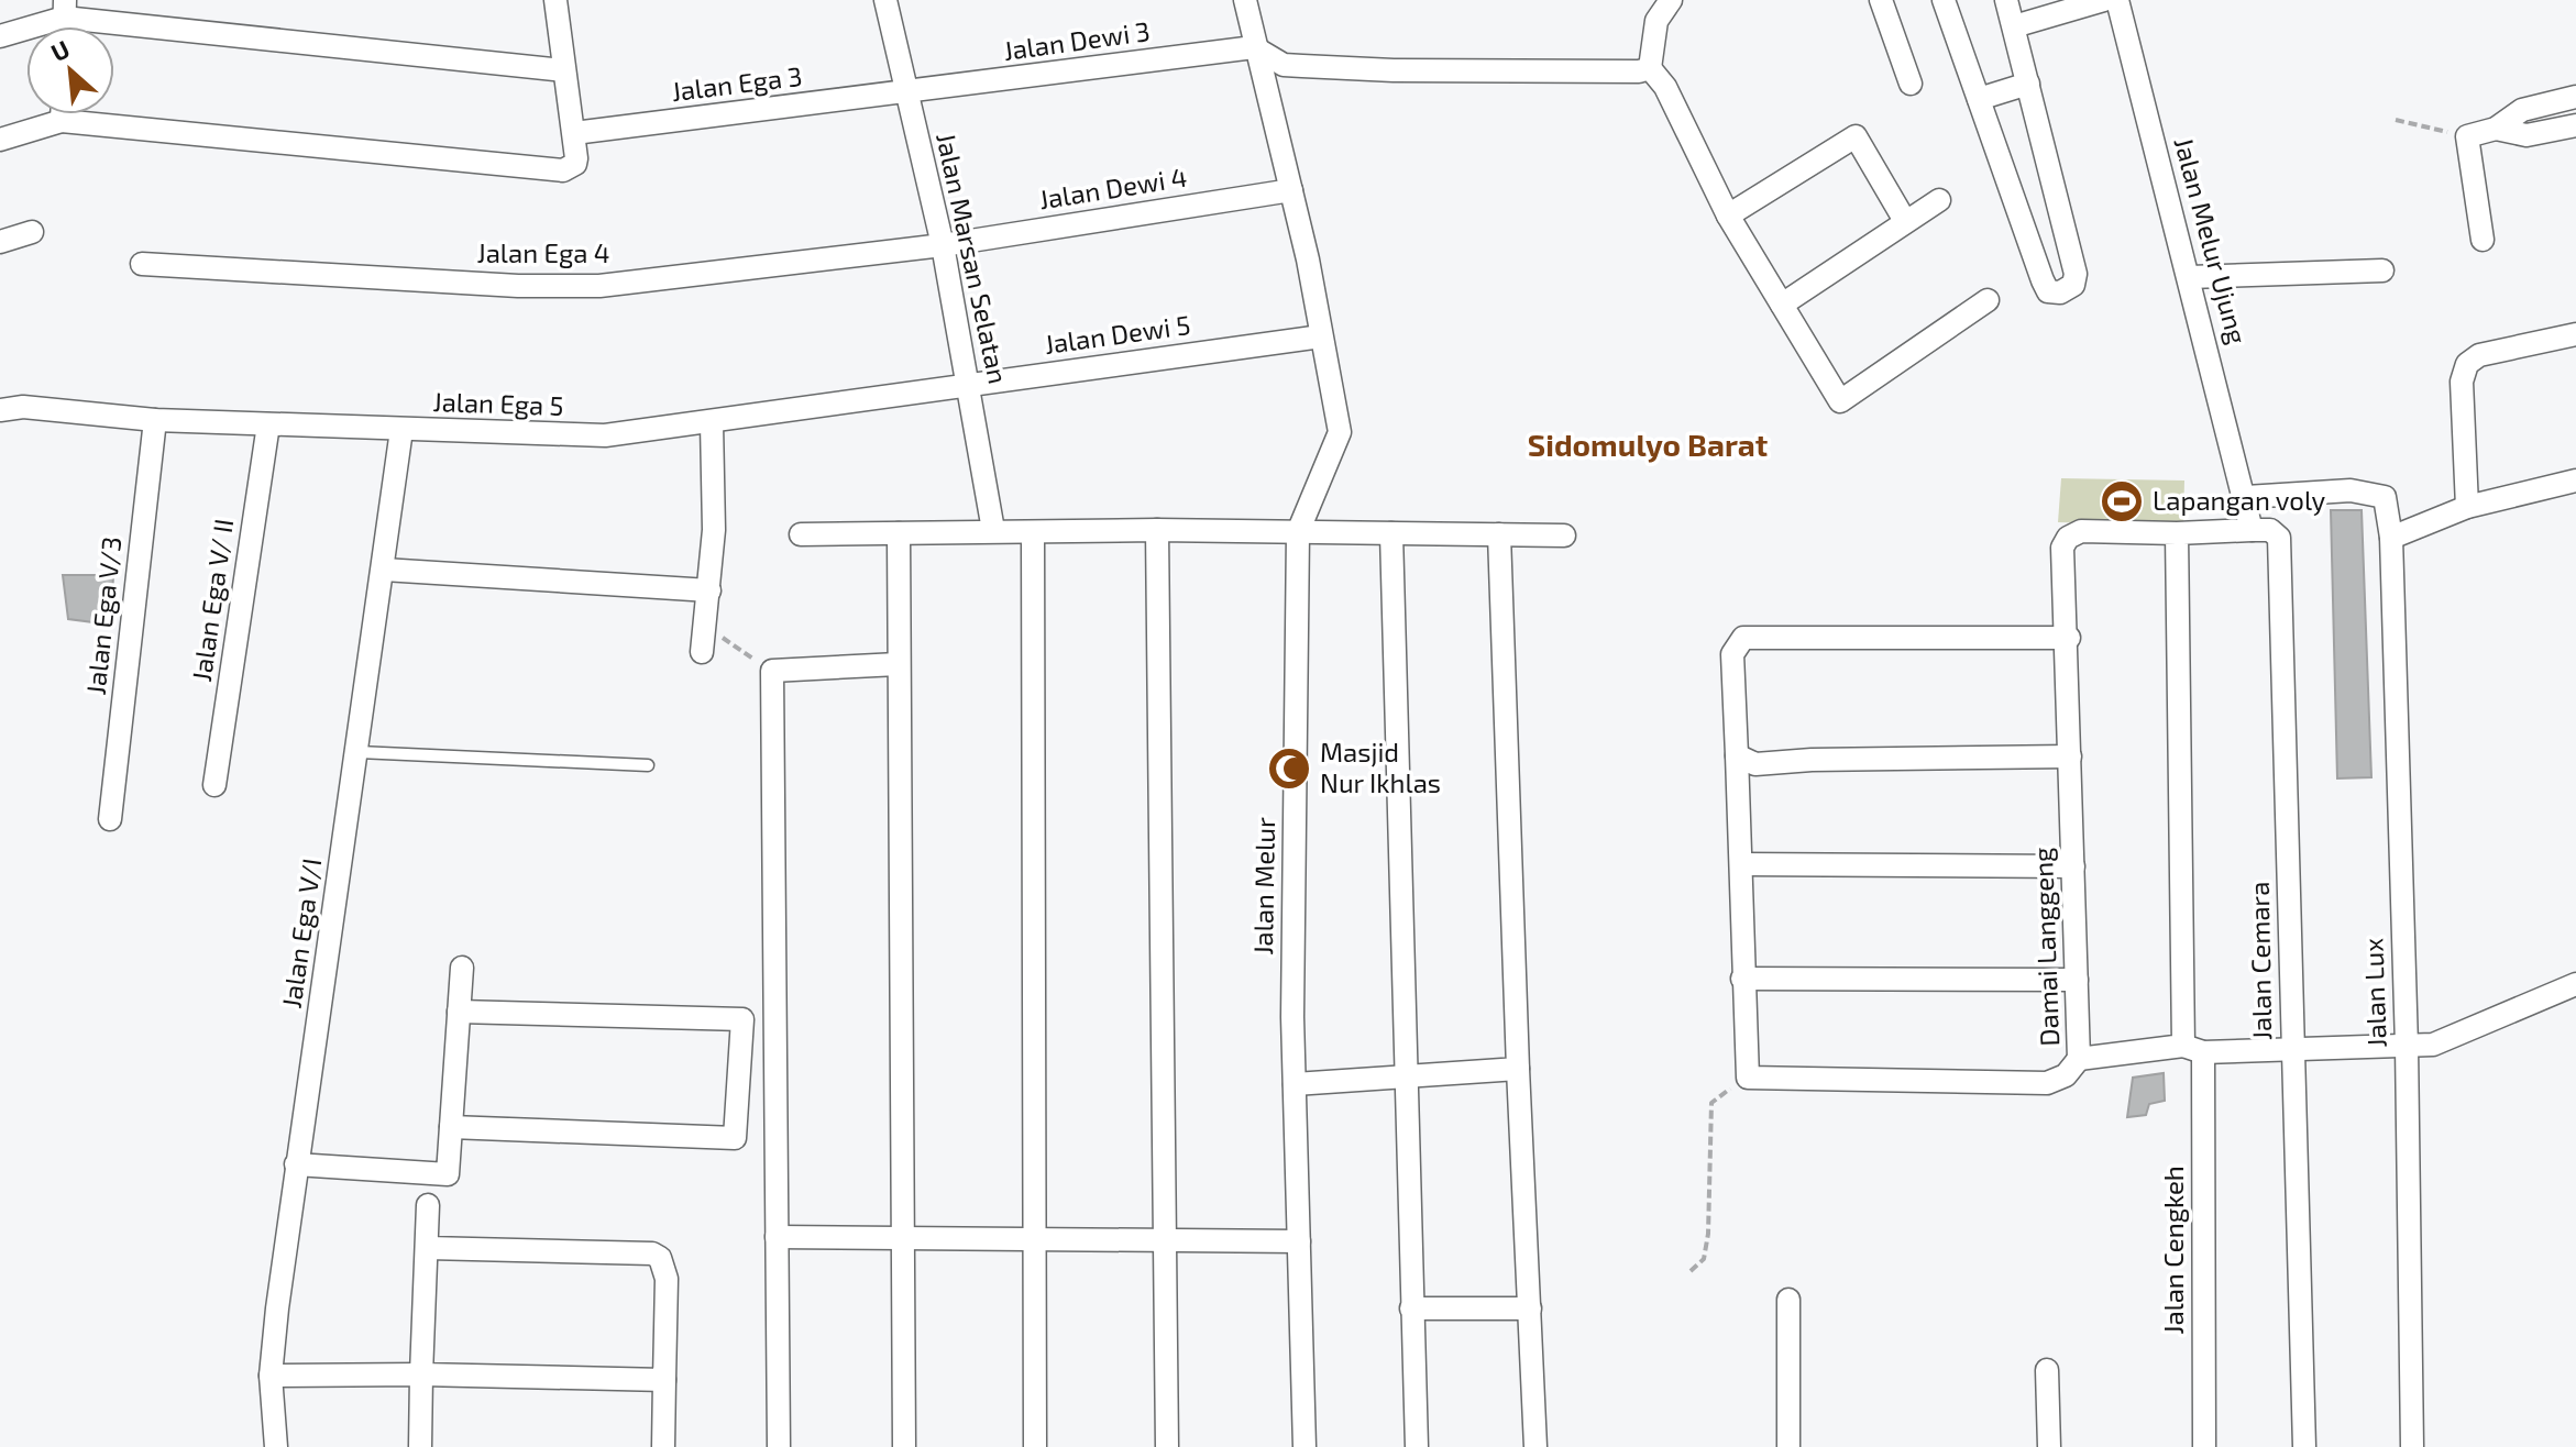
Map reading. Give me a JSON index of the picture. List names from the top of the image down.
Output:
{
  "streets": {
    "street": [
      "Jalan Dewi 3",
      "Jalan Ega 3",
      "Jalan Dewi 4",
      "Jalan Melur Ujung",
      "Jalan Ega 4",
      "Jalan Marsan Selatan",
      "Jalan Dewi 5",
      "Jalan Ega 5",
      "Jalan Ega V/ II",
      "Jalan Ega V/3",
      "Jalan Melur",
      "Jalan Ega V/I",
      "Damai Langgeng",
      "Jalan Cemara",
      "Jalan Lux",
      "Jalan Cengkeh"
    ]
  },
  "crossings": [
    ["Jalan Dewi 3", "Jalan Ega 3"],
    ["Jalan Dewi 3", "Jalan Marsan Selatan"],
    ["Jalan Dewi 3", "Jalan Melur"],
    ["Jalan Ega 3", "Jalan Marsan Selatan"],
    ["Jalan Dewi 4", "Jalan Ega 4"],
    ["Jalan Dewi 4", "Jalan Marsan Selatan"],
    ["Jalan Dewi 4", "Jalan Melur"],
    ["Jalan Melur Ujung", "Jalan Lux"],
    ["Jalan Ega 4", "Jalan Marsan Selatan"],
    ["Jalan Marsan Selatan", "Jalan Dewi 5"],
    ["Jalan Marsan Selatan", "Jalan Ega 5"],
    ["Jalan Dewi 5", "Jalan Ega 5"],
    ["Jalan Dewi 5", "Jalan Melur"],
    ["Jalan Ega 5", "Jalan Ega V/ II"],
    ["Jalan Ega 5", "Jalan Ega V/3"],
    ["Jalan Ega 5", "Jalan Ega V/I"],
    ["Damai Langgeng", "Jalan Cemara"],
    ["Damai Langgeng", "Jalan Lux"],
    ["Damai Langgeng", "Jalan Cengkeh"]
  ],
  "districts": ["Sidomulyo Barat"],
  "places": {
    "sports": ["Lapangan voly"],
    "mosque": ["Masjid Nur Ikhlas"]
  },
  "north": "top left"
}
